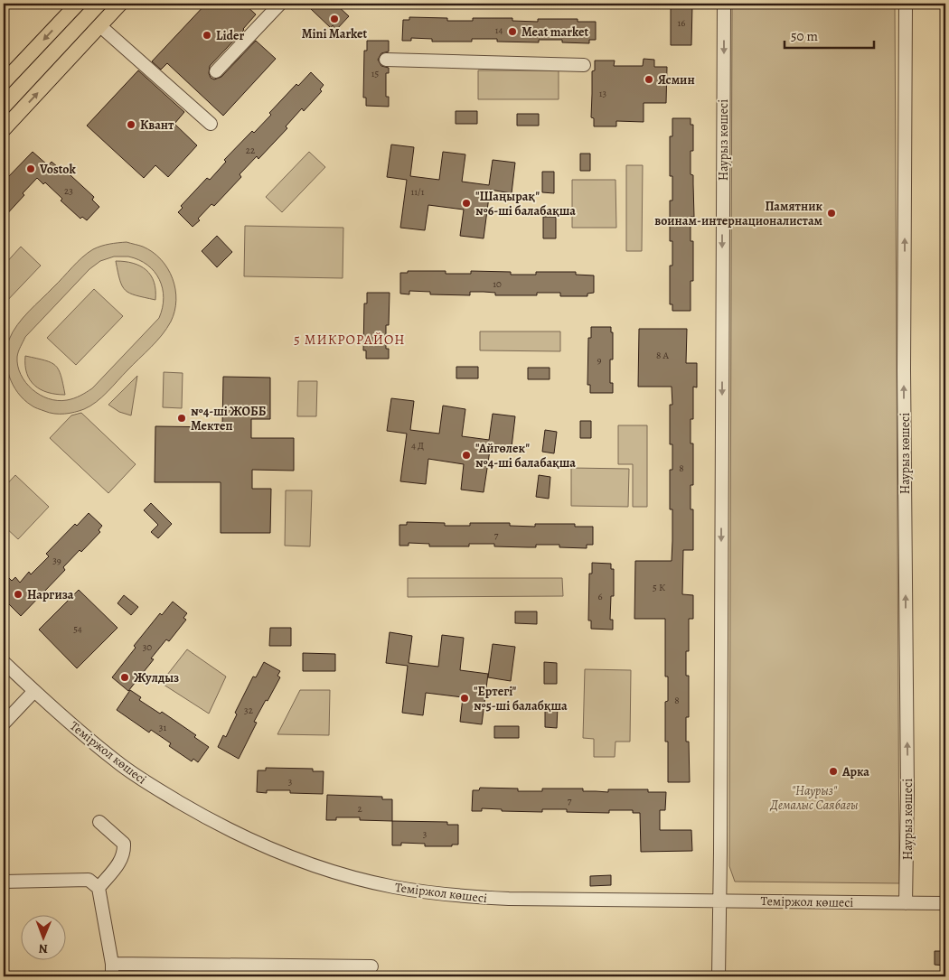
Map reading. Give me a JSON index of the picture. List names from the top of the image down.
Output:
{
  "streets": {
    "street": ["Наурыз көшесі", "Теміржол көшесі"]
  },
  "crossings": [
    ["Наурыз көшесі", "Теміржол көшесі"]
  ],
  "districts": ["5 МИКРОРАЙОН"],
  "parks": ["\"Наурыз\" Демалыс Саябағы"],
  "places": [
    "Mini Market",
    "Meat market",
    "Lider",
    "Ясмин",
    "Квант",
    "Vostok",
    "\"Шаңырақ\" №6-ші балабақша",
    "Памятник воинам-интернационалистам",
    "№4-ші ЖОББ Мектеп",
    "\"Айгөлек\" №4-ші балабақша",
    "Наргиза",
    "Жулдыз",
    "\"Ертегі\" №5-ші балабқша",
    "Арка"
  ],
  "house_numbers": [
    "16",
    "14",
    "15",
    "13",
    "22",
    "23",
    "11/1",
    "10",
    "8 А",
    "9",
    "4 Д",
    "8",
    "7",
    "39",
    "5 К",
    "6",
    "54",
    "30",
    "8",
    "32",
    "31",
    "3",
    "7",
    "2",
    "3"
  ],
  "scale_bar": "50 m",
  "north": "bottom"
}
